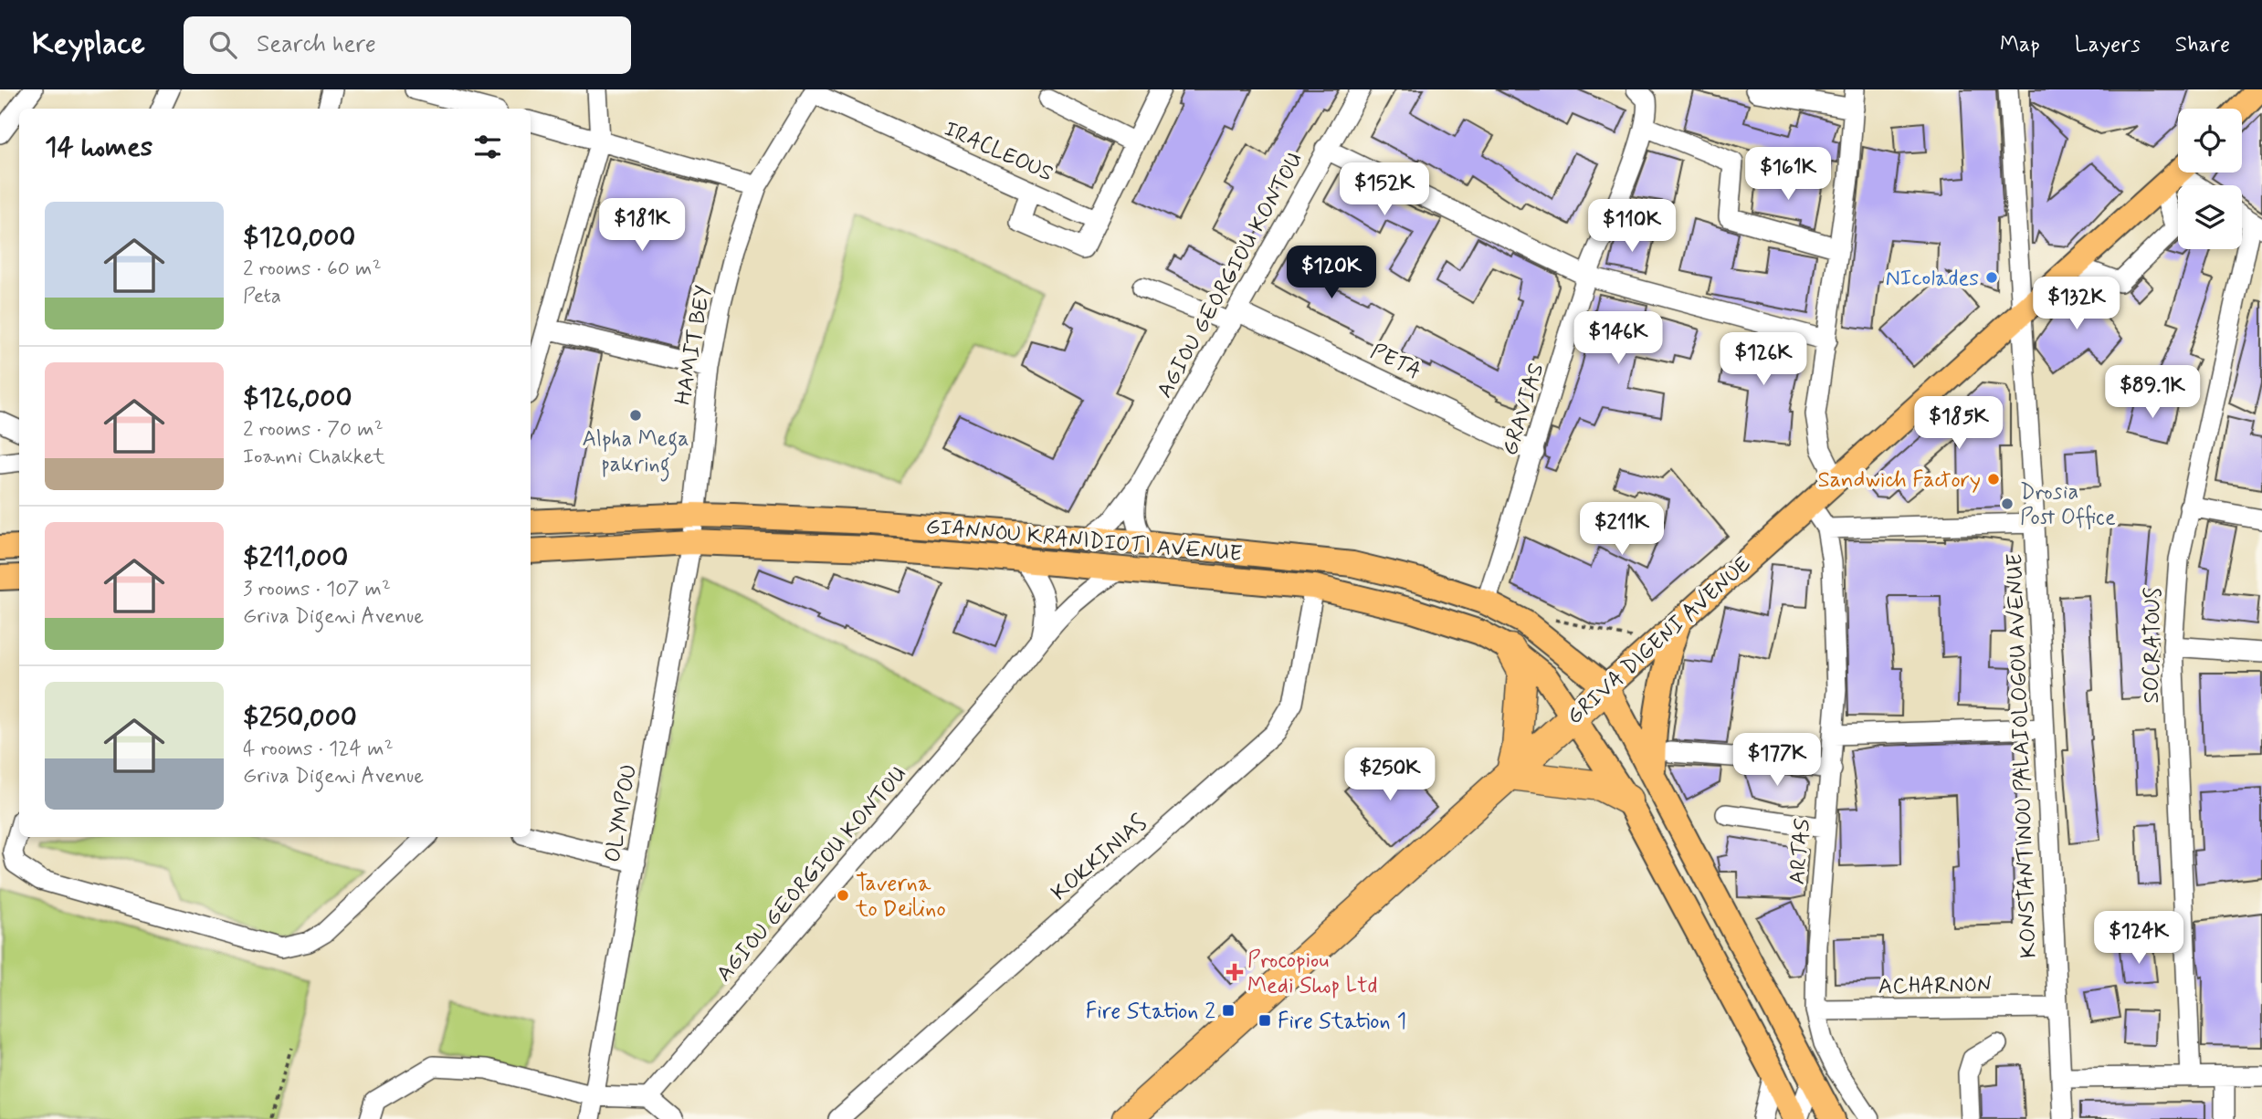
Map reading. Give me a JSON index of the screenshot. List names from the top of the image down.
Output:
{
  "streets": {
    "highway": ["GRIVA DIGENI AVENUE"],
    "main road": ["GIANNOU KRANIDIOTI AVENUE"],
    "street": [
      "IRACLEOUS",
      "AGIOU GEORGIOU KONTOU",
      "HAMIT BEY",
      "PETA",
      "GRAVIAS",
      "SOCRATOUS",
      "KONSTANTINOU PALAIOLOGOU AVENUE",
      "OLYMPOU",
      "ARTAS",
      "KOKKINIAS",
      "ACHARNON"
    ]
  },
  "crossings": [
    ["IRACLEOUS", "HAMIT BEY"],
    ["AGIOU GEORGIOU KONTOU", "PETA"],
    ["AGIOU GEORGIOU KONTOU", "GIANNOU KRANIDIOTI AVENUE"],
    ["HAMIT BEY", "GIANNOU KRANIDIOTI AVENUE"],
    ["HAMIT BEY", "OLYMPOU"],
    ["PETA", "GRAVIAS"],
    ["GRAVIAS", "GIANNOU KRANIDIOTI AVENUE"],
    ["GIANNOU KRANIDIOTI AVENUE", "GRIVA DIGENI AVENUE"],
    ["GIANNOU KRANIDIOTI AVENUE", "OLYMPOU"],
    ["GIANNOU KRANIDIOTI AVENUE", "KOKKINIAS"],
    ["GRIVA DIGENI AVENUE", "KONSTANTINOU PALAIOLOGOU AVENUE"],
    ["GRIVA DIGENI AVENUE", "ARTAS"],
    ["KONSTANTINOU PALAIOLOGOU AVENUE", "ACHARNON"],
    ["ARTAS", "ACHARNON"]
  ],
  "places": {
    "other": [
      "NIcolades",
      "Alpha Mega pakring",
      "Sandwich Factory",
      "Drosia Post Office",
      "Taverna to Deilino"
    ],
    "health": ["Procopiou Medi Shop Ltd"],
    "transit": ["Fire Station 2", "Fire Station 1"]
  },
  "page": {
    "header": "Keyplace",
    "search": "Search here",
    "nav": ["Map", "Layers", "Share"],
    "heading": "14 homes",
    "price": [
      "$161K",
      "$152K",
      "$181K",
      "$110K",
      "$120K",
      "$132K",
      "$146K",
      "$126K",
      "$89.1K",
      "$185K",
      "$211K",
      "$177K",
      "$250K",
      "$124K"
    ],
    "list": [
      {
        "name": "$120,000",
        "note": "2 rooms · 60 m² · Peta"
      },
      {
        "name": "$126,000",
        "note": "2 rooms · 70 m² · Ioanni Chakket"
      },
      {
        "name": "$211,000",
        "note": "3 rooms · 107 m² · Griva Digeni Avenue"
      },
      {
        "name": "$250,000",
        "note": "4 rooms · 124 m² · Griva Digeni Avenue"
      }
    ]
  }
}
